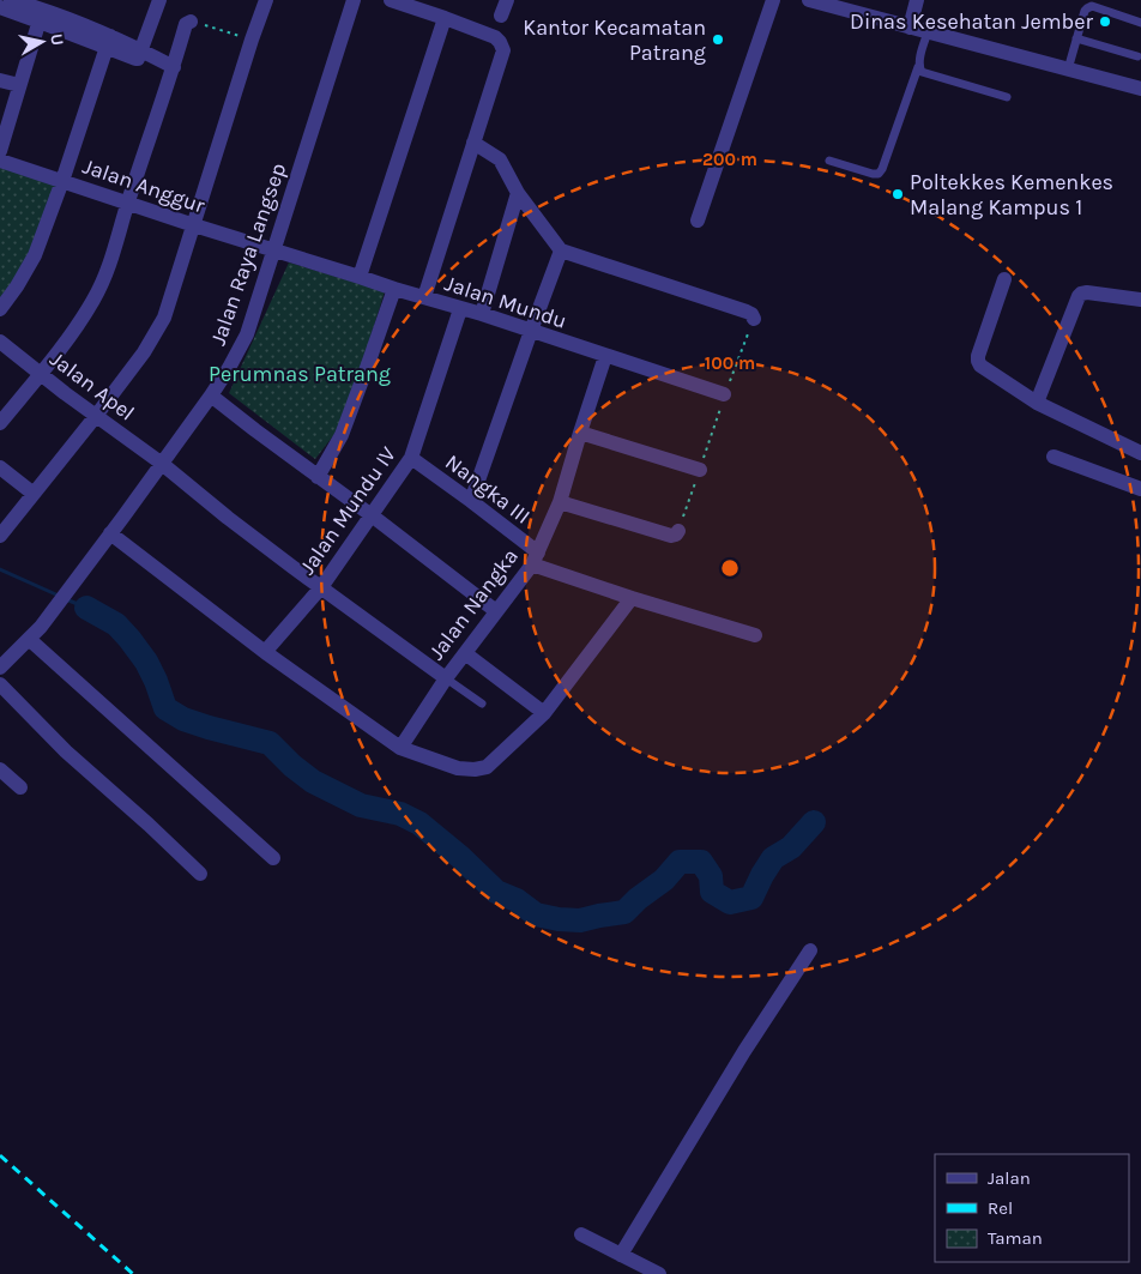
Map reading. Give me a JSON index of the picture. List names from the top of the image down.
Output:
{
  "streets": {
    "street": [
      "Jalan Anggur",
      "Jalan Raya Langsep",
      "Jalan Mundu",
      "Jalan Apel",
      "Nangka III",
      "Jalan Mundu IV",
      "Jalan Nangka"
    ]
  },
  "crossings": [
    ["Jalan Anggur", "Jalan Raya Langsep"],
    ["Jalan Anggur", "Jalan Mundu"],
    ["Jalan Raya Langsep", "Jalan Mundu"],
    ["Jalan Raya Langsep", "Jalan Apel"],
    ["Jalan Raya Langsep", "Jalan Nangka"],
    ["Jalan Mundu", "Jalan Mundu IV"],
    ["Jalan Mundu", "Jalan Nangka"],
    ["Jalan Apel", "Jalan Nangka"],
    ["Nangka III", "Jalan Mundu IV"],
    ["Nangka III", "Jalan Nangka"],
    ["Jalan Mundu IV", "Jalan Nangka"]
  ],
  "parks": ["Perumnas Patrang"],
  "places": ["Dinas Kesehatan Jember", "Kantor Kecamatan Patrang", "Poltekkes Kemenkes Malang Kampus 1"],
  "legend": ["Jalan", "Rel", "Taman"],
  "north": "right",
  "rings": ["200 m", "100 m"]
}
